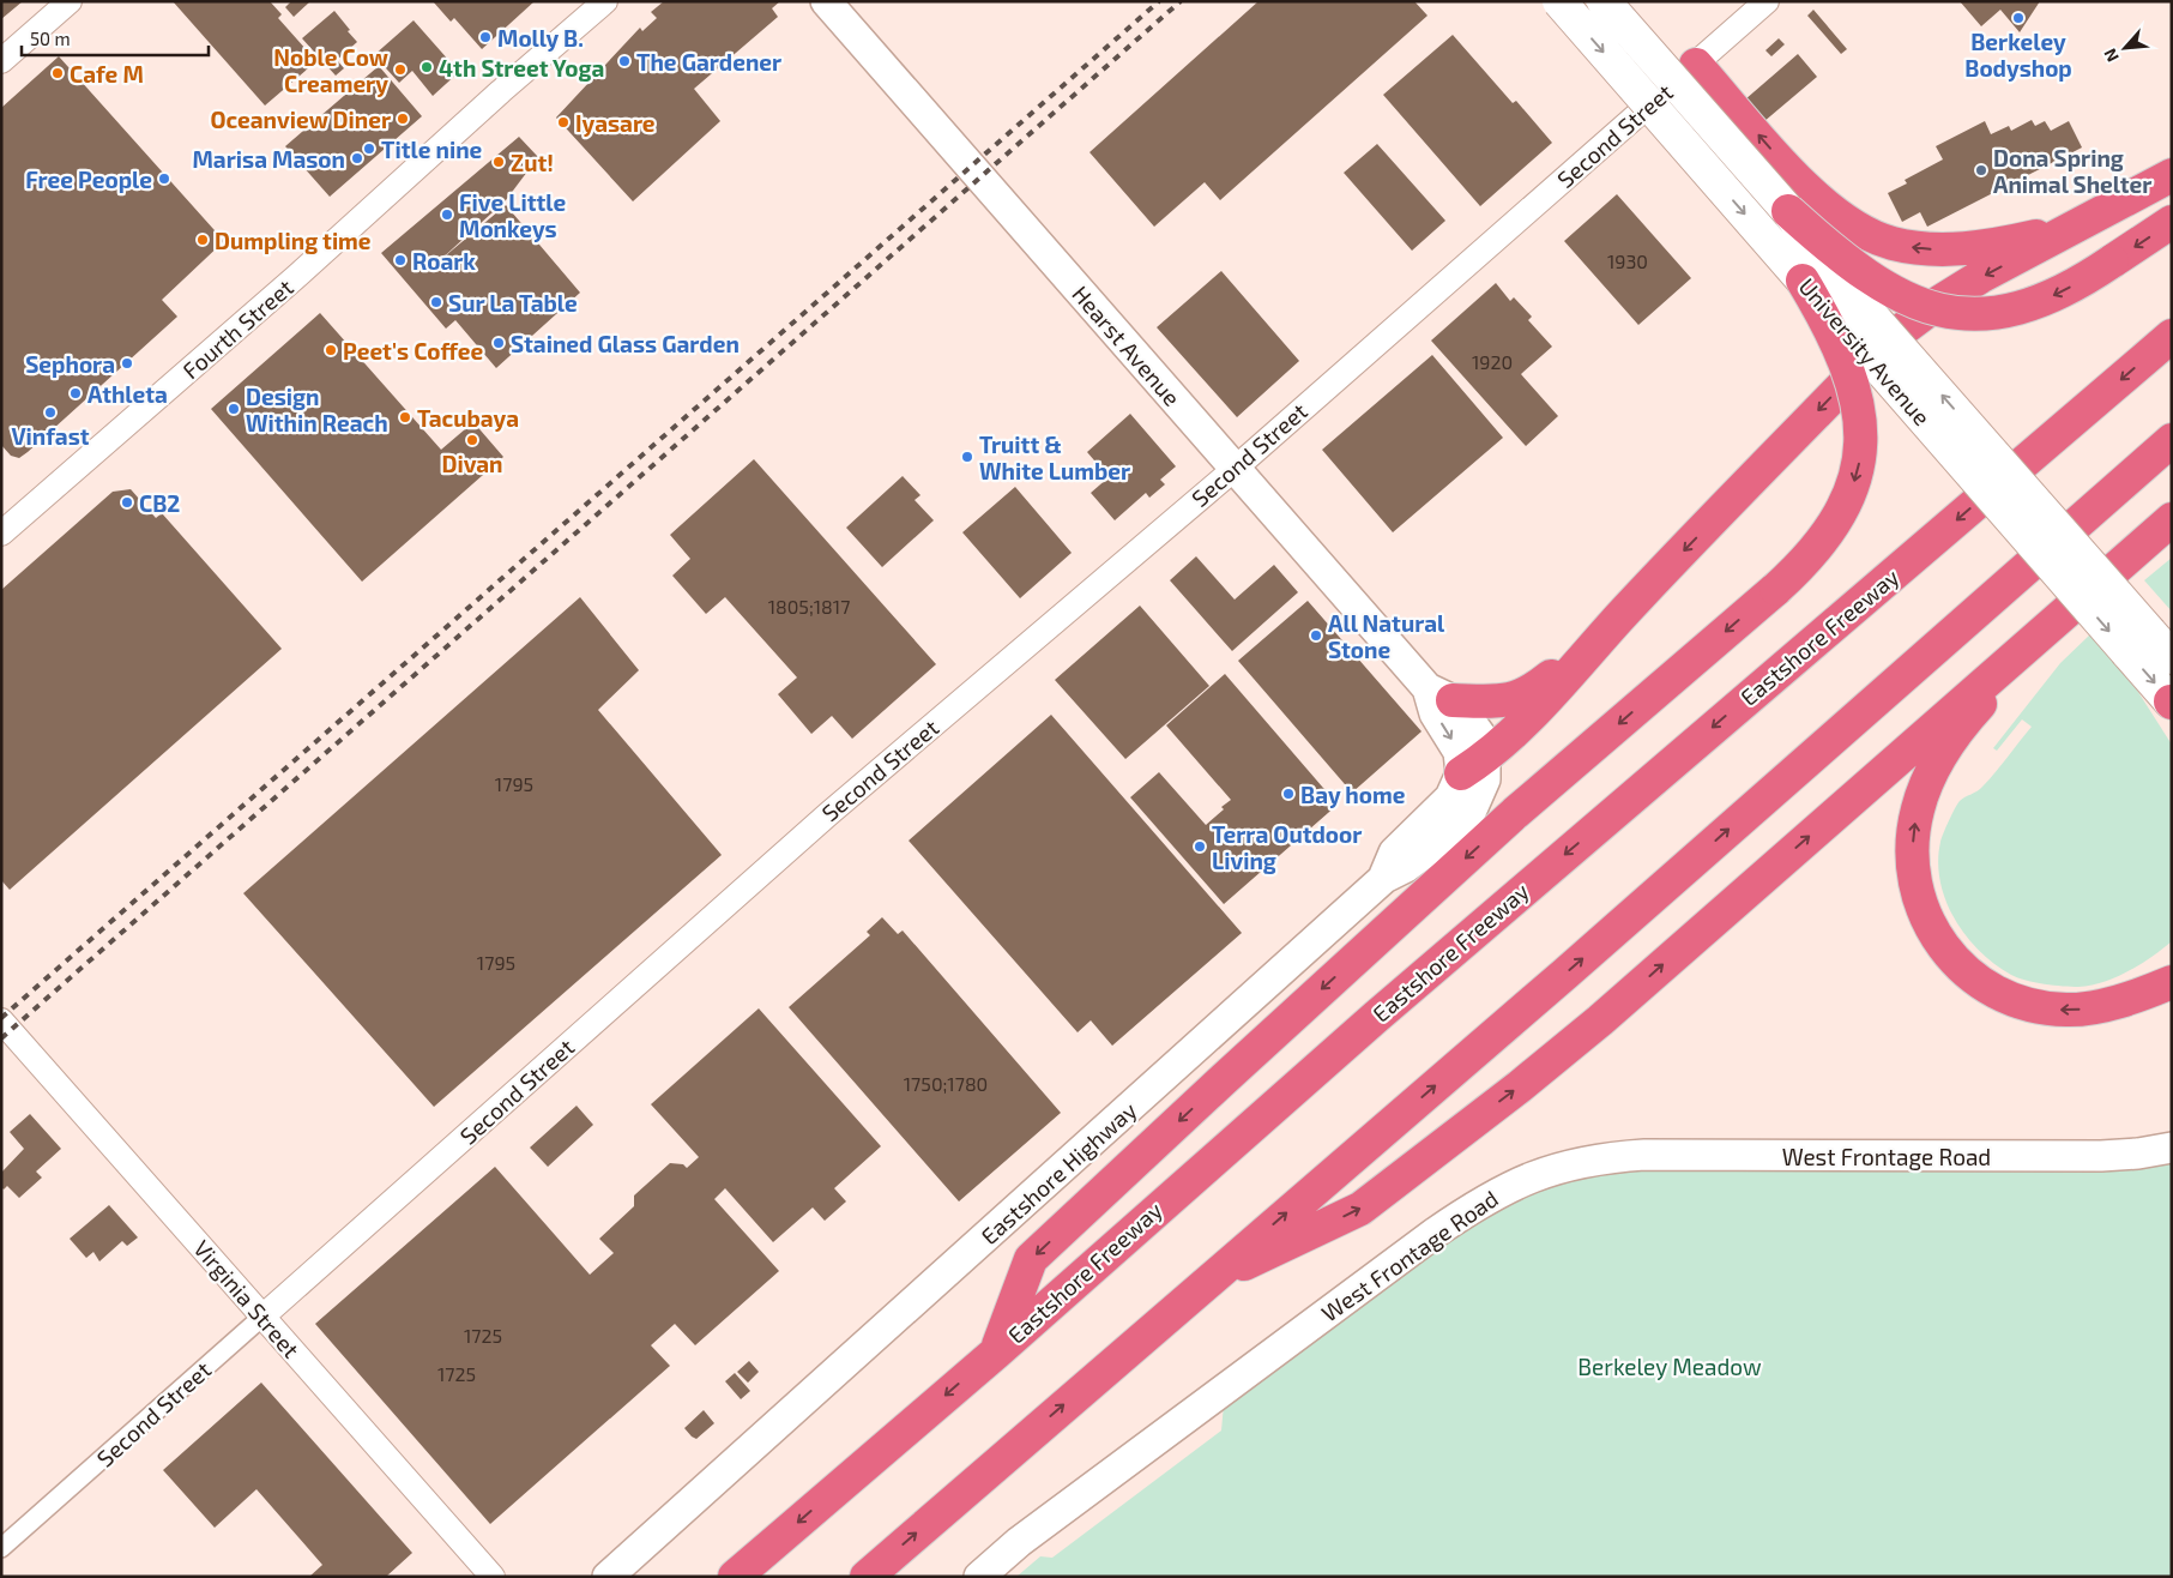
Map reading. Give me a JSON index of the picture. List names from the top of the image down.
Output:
{
  "streets": {
    "highway": ["Eastshore Freeway"],
    "main road": ["University Avenue"],
    "street": [
      "Second Street",
      "Fourth Street",
      "Hearst Avenue",
      "West Frontage Road",
      "Eastshore Highway",
      "Virginia Street"
    ]
  },
  "crossings": [
    ["Second Street", "Hearst Avenue"],
    ["Second Street", "Virginia Street"],
    ["Hearst Avenue", "Eastshore Highway"]
  ],
  "parks": ["Berkeley Meadow"],
  "places": [
    "Berkeley Bodyshop",
    "Molly B.",
    "The Gardener",
    "4th Street Yoga",
    "Noble Cow Creamery",
    "Cafe M",
    "Oceanview Diner",
    "Iyasare",
    "Title nine",
    "Marisa Mason",
    "Zut!",
    "Dona Spring Animal Shelter",
    "Free People",
    "Five Little Monkeys",
    "Dumpling time",
    "Roark",
    "Sur La Table",
    "Stained Glass Garden",
    "Peet's Coffee",
    "Sephora",
    "Athleta",
    "Design Within Reach",
    "Vinfast",
    "Tacubaya",
    "Divan",
    "Truitt & White Lumber",
    "CB2",
    "All Natural Stone",
    "Bay home",
    "Terra Outdoor Living"
  ],
  "house_numbers": [
    "1930",
    "1920",
    "1805;1817",
    "1795",
    "1795",
    "1750;1780",
    "1725",
    "1725"
  ],
  "scale_bar": "50 m",
  "north": "bottom left"
}
